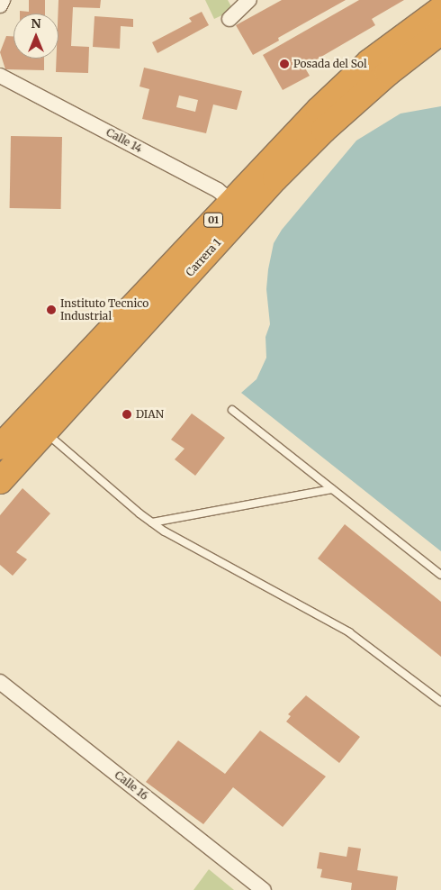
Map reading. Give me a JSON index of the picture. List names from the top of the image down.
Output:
{
  "streets": {
    "highway": ["01", "Carrera 1"],
    "street": ["Calle 14", "Calle 16"]
  },
  "crossings": [
    ["Calle 14", "Carrera 1"]
  ],
  "places": ["Posada del Sol", "Instituto Tecnico Industrial", "DIAN"],
  "north": "top"
}
